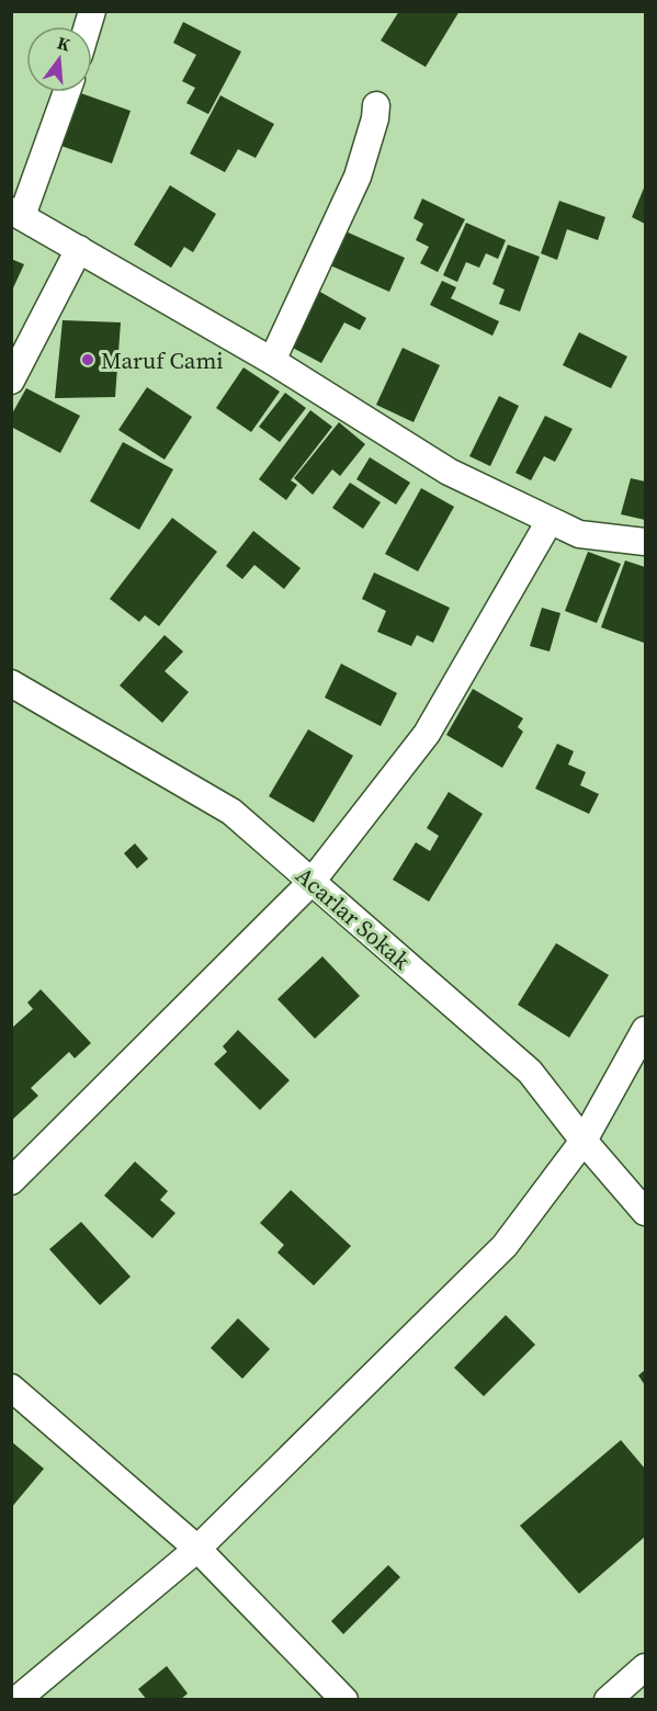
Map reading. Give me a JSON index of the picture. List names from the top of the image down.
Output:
{
  "streets": {
    "street": ["Acarlar Sokak"]
  },
  "places": ["Maruf Cami"],
  "north": "top"
}
